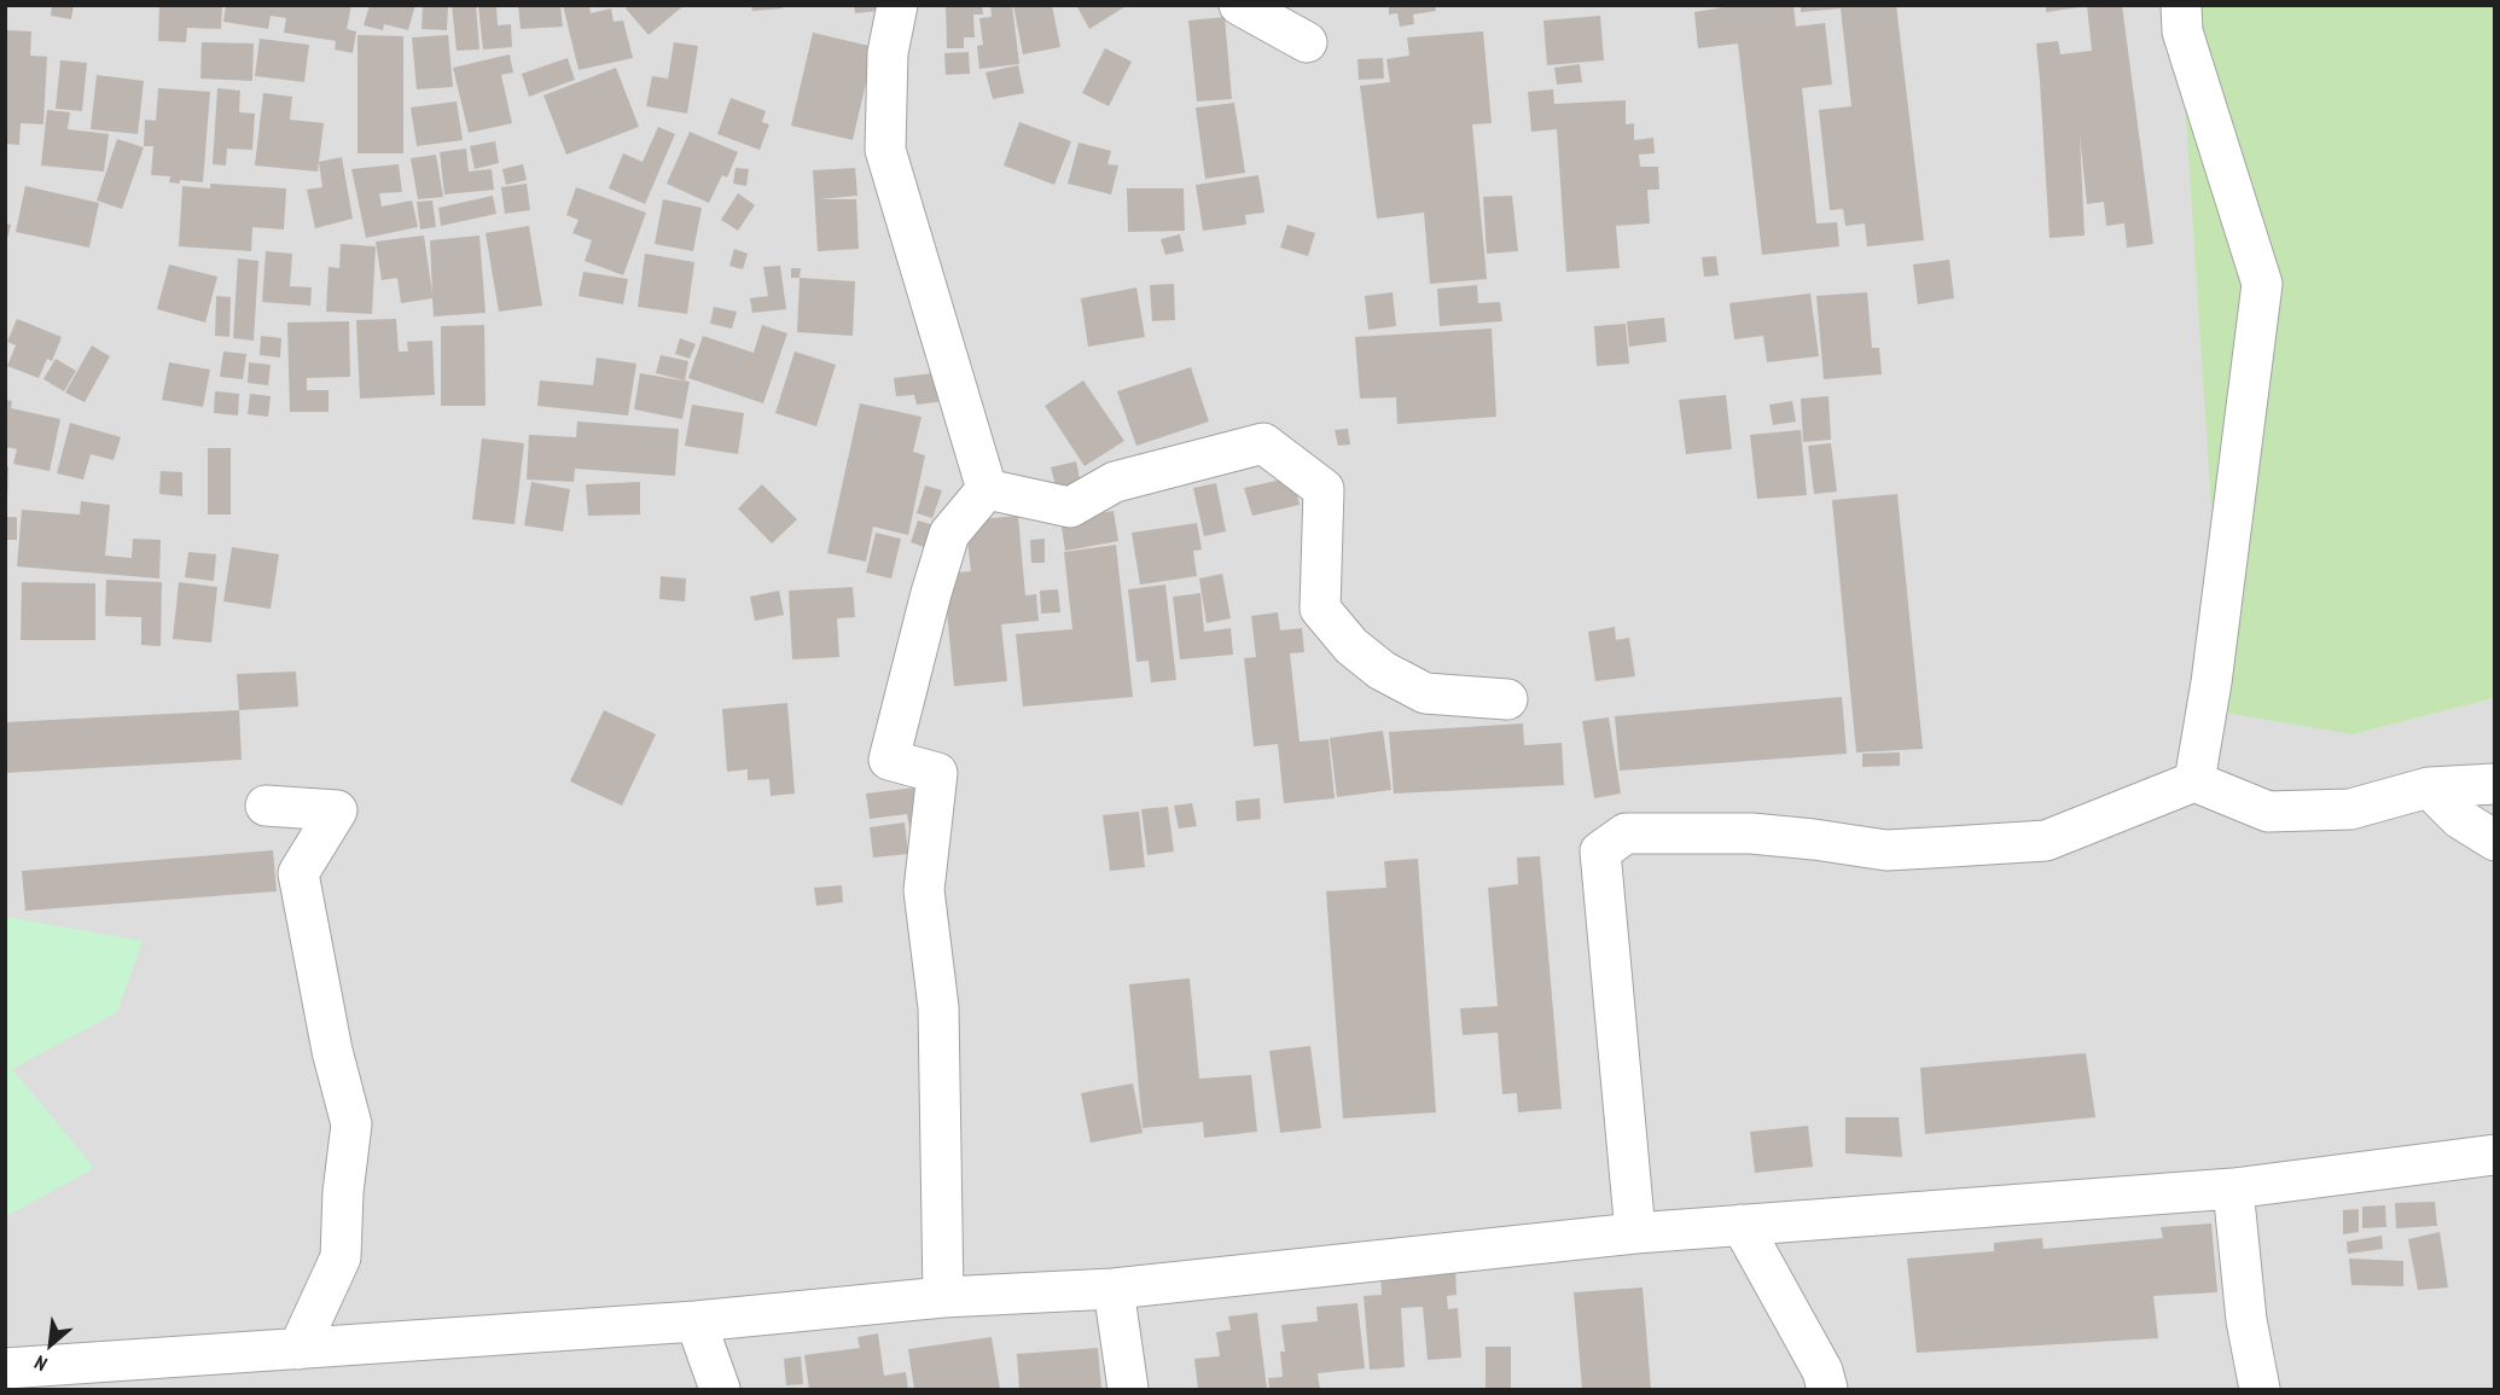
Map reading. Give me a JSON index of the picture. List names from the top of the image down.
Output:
{
  "north": "bottom left"
}
